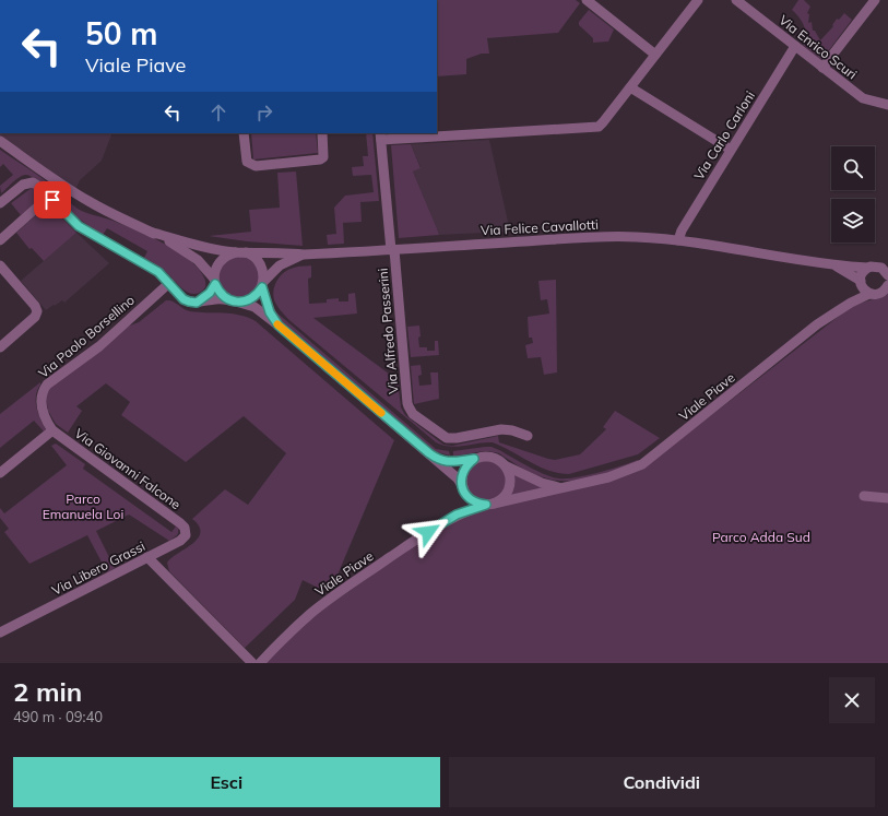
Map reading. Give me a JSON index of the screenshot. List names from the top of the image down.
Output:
{
  "streets": {
    "street": [
      "Via Enrico Scuri",
      "Via Carlo Carloni",
      "Via Felice Cavallotti",
      "Via Alfredo Passerini",
      "Via Paolo Borsellino",
      "Viale Piave",
      "Via Giovanni Falcone",
      "Via Libero Grassi"
    ]
  },
  "crossings": [
    ["Via Enrico Scuri", "Via Carlo Carloni"],
    ["Via Carlo Carloni", "Via Felice Cavallotti"],
    ["Via Felice Cavallotti", "Via Alfredo Passerini"],
    ["Via Felice Cavallotti", "Viale Piave"],
    ["Via Paolo Borsellino", "Via Giovanni Falcone"],
    ["Via Giovanni Falcone", "Via Libero Grassi"]
  ],
  "parks": ["Parco Emanuela Loi", "Parco Adda Sud"],
  "page": {
    "turn": ["50 m", "Viale Piave"],
    "heading": ["2 min", "490 m · 09:40"],
    "buttons": ["Esci", "Condividi"]
  }
}
